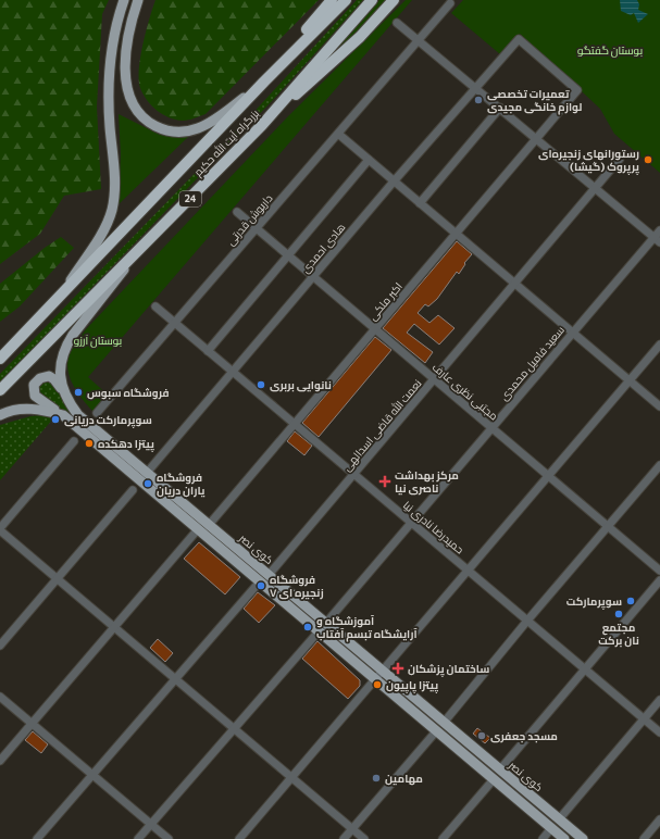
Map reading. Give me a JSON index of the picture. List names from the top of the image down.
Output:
{
  "streets": {
    "highway": ["بزرگراه آیت الله حکیم", "24"],
    "main road": ["کوی نصر"],
    "street": [
      "داریوش قدرتی",
      "هادی احمدی",
      "اکبر ملکی",
      "سعید فامیل محمدی",
      "مجتبی نظری عارف",
      "نعمت الله قاضی اسدالهی",
      "حمیدرضا نادری نیا"
    ]
  },
  "crossings": [
    ["بزرگراه آیت الله حکیم", "کوی نصر"],
    ["داریوش قدرتی", "مجتبی نظری عارف"],
    ["داریوش قدرتی", "حمیدرضا نادری نیا"],
    ["هادی احمدی", "اکبر ملکی"],
    ["هادی احمدی", "مجتبی نظری عارف"],
    ["هادی احمدی", "حمیدرضا نادری نیا"],
    ["هادی احمدی", "کوی نصر"],
    ["اکبر ملکی", "مجتبی نظری عارف"],
    ["اکبر ملکی", "حمیدرضا نادری نیا"],
    ["اکبر ملکی", "کوی نصر"],
    ["سعید فامیل محمدی", "مجتبی نظری عارف"],
    ["سعید فامیل محمدی", "حمیدرضا نادری نیا"],
    ["سعید فامیل محمدی", "کوی نصر"],
    ["مجتبی نظری عارف", "نعمت الله قاضی اسدالهی"],
    ["نعمت الله قاضی اسدالهی", "حمیدرضا نادری نیا"],
    ["نعمت الله قاضی اسدالهی", "کوی نصر"]
  ],
  "parks": ["بوستان گفتگو", "بوستان آرزو"],
  "places": {
    "other": [
      "تعمیرات تخصصی لوازم خانگی مجیدی",
      "رستورانهای زنجیره‌ای پرپروک (گیشا)",
      "نانوایی بربری",
      "فروشگاه سبوس",
      "سوپرمارکت دریانی",
      "پیتزا دهکده",
      "فروشگاه یاران دریان",
      "فروشگاه زنجیره ای ۷",
      "سوپرمارکت",
      "مجتمع نان برکت",
      "آموزشگاه و آرایشگاه تبسم آفتاب",
      "پیتزا پاپیون",
      "مسجد جعفری",
      "مهامین"
    ],
    "health": ["مرکز بهداشت ناصری نیا", "ساختمان پزشکان"]
  }
}
